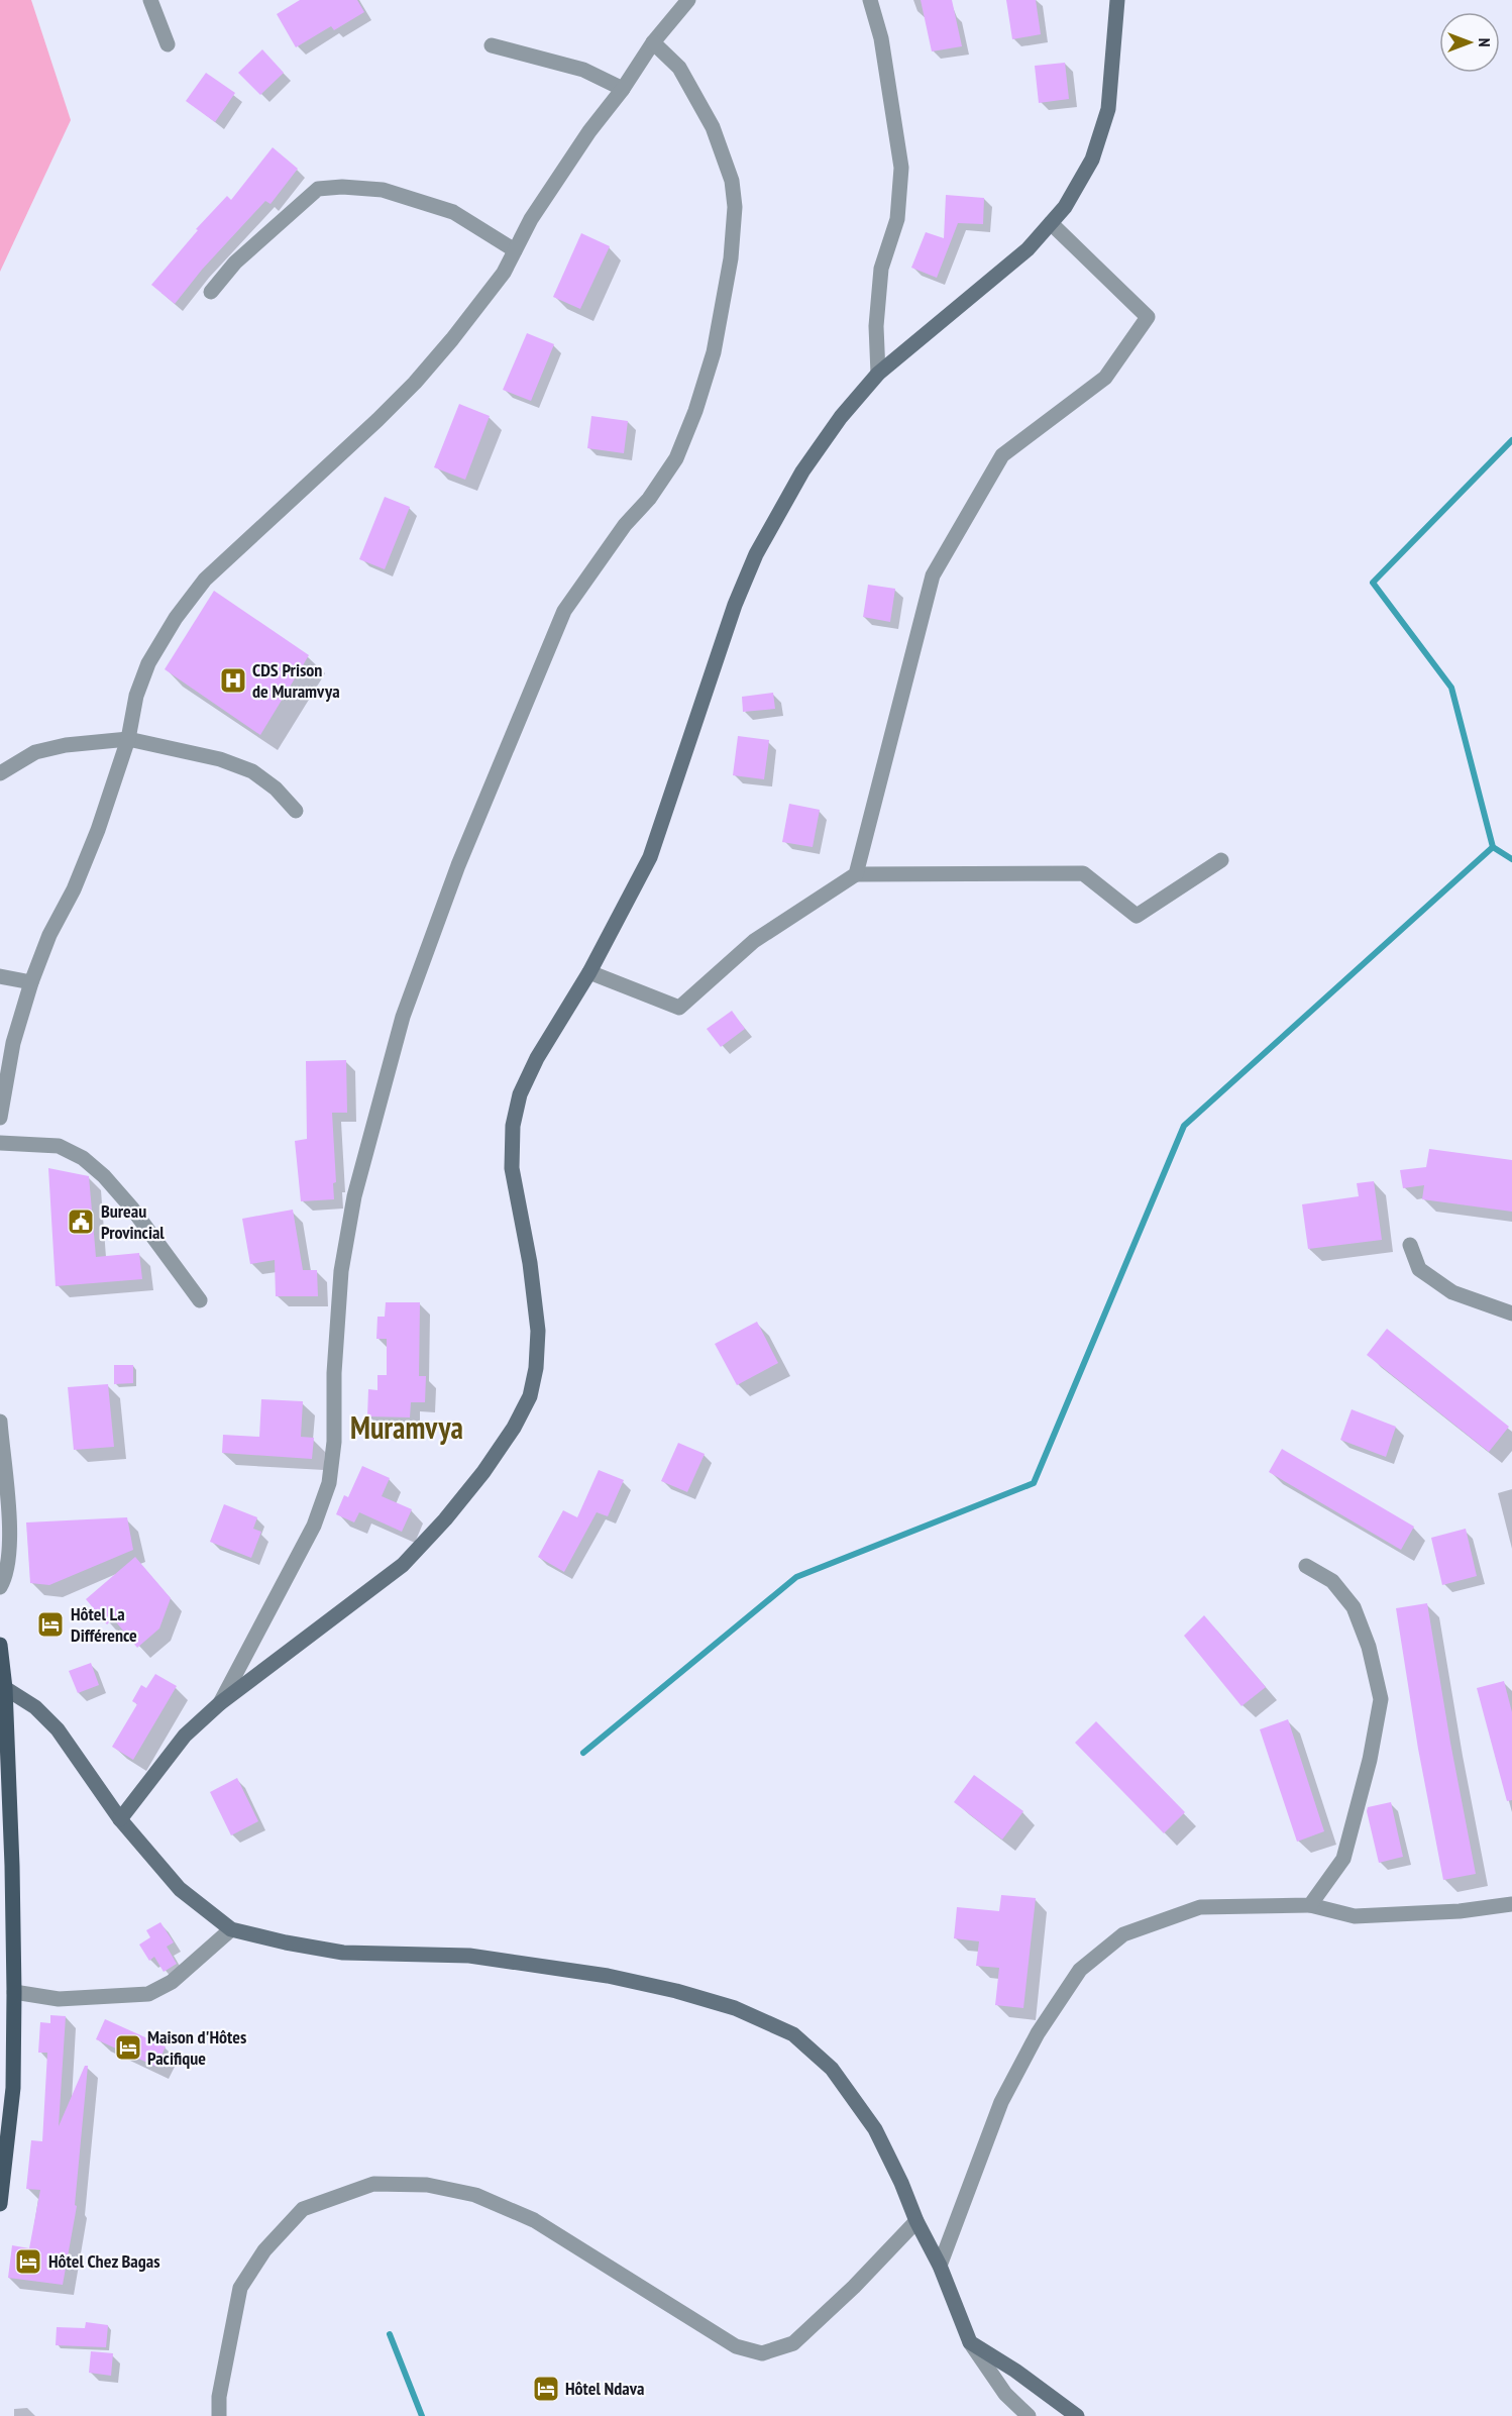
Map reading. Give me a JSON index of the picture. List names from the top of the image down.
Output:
{
  "districts": ["Muramvya"],
  "places": {
    "hospital": ["CDS Prison de Muramvya"],
    "public building": ["Bureau Provincial"],
    "hotel": [
      "Hôtel La Différence",
      "Maison d'Hôtes Pacifique",
      "Hôtel Chez Bagas",
      "Hôtel Ndava"
    ]
  },
  "north": "right"
}
